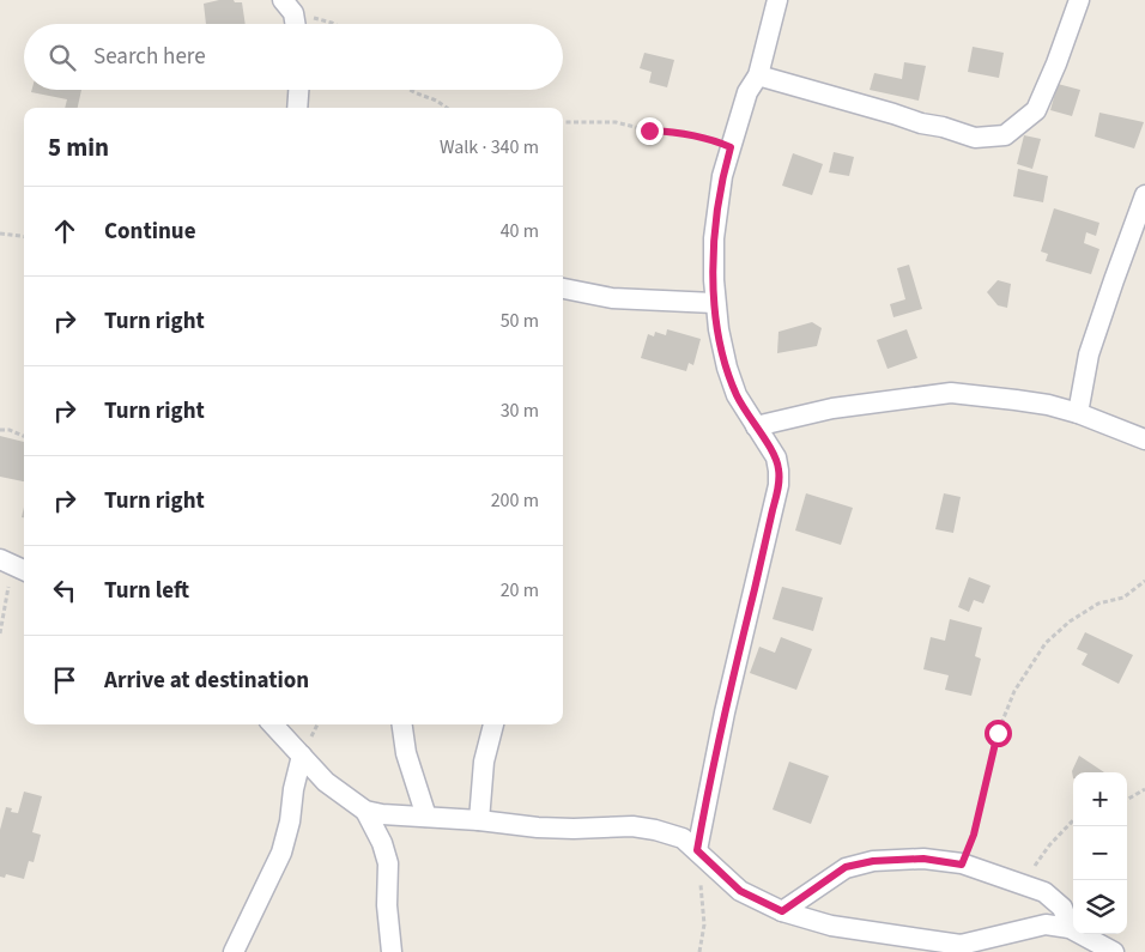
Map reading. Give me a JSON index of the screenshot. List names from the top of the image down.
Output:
{
  "page": {
    "search": "Search here",
    "heading": ["5 min", "Walk · 340 m"],
    "list": [
      ["Continue", "40 m"],
      ["Turn right", "50 m"],
      ["Turn right", "30 m"],
      ["Turn right", "200 m"],
      ["Turn left", "20 m"],
      "Arrive at destination"
    ],
    "map_buttons": ["+", "−"]
  }
}
